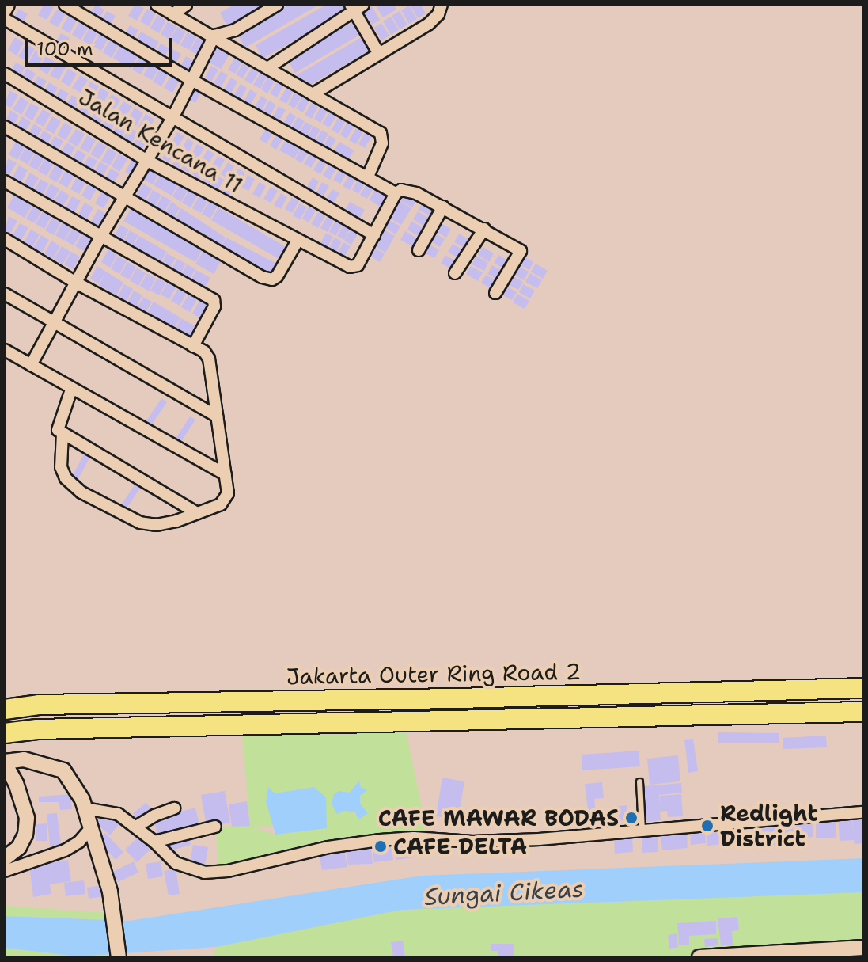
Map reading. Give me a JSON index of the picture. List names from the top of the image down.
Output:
{
  "streets": {
    "highway": ["Jakarta Outer Ring Road 2"],
    "street": ["Jalan Kencana 11"]
  },
  "water": ["Sungai Cikeas"],
  "places": ["CAFE MAWAR BODAS", "Redlight District", "CAFE DELTA"],
  "scale_bar": "100 m"
}
